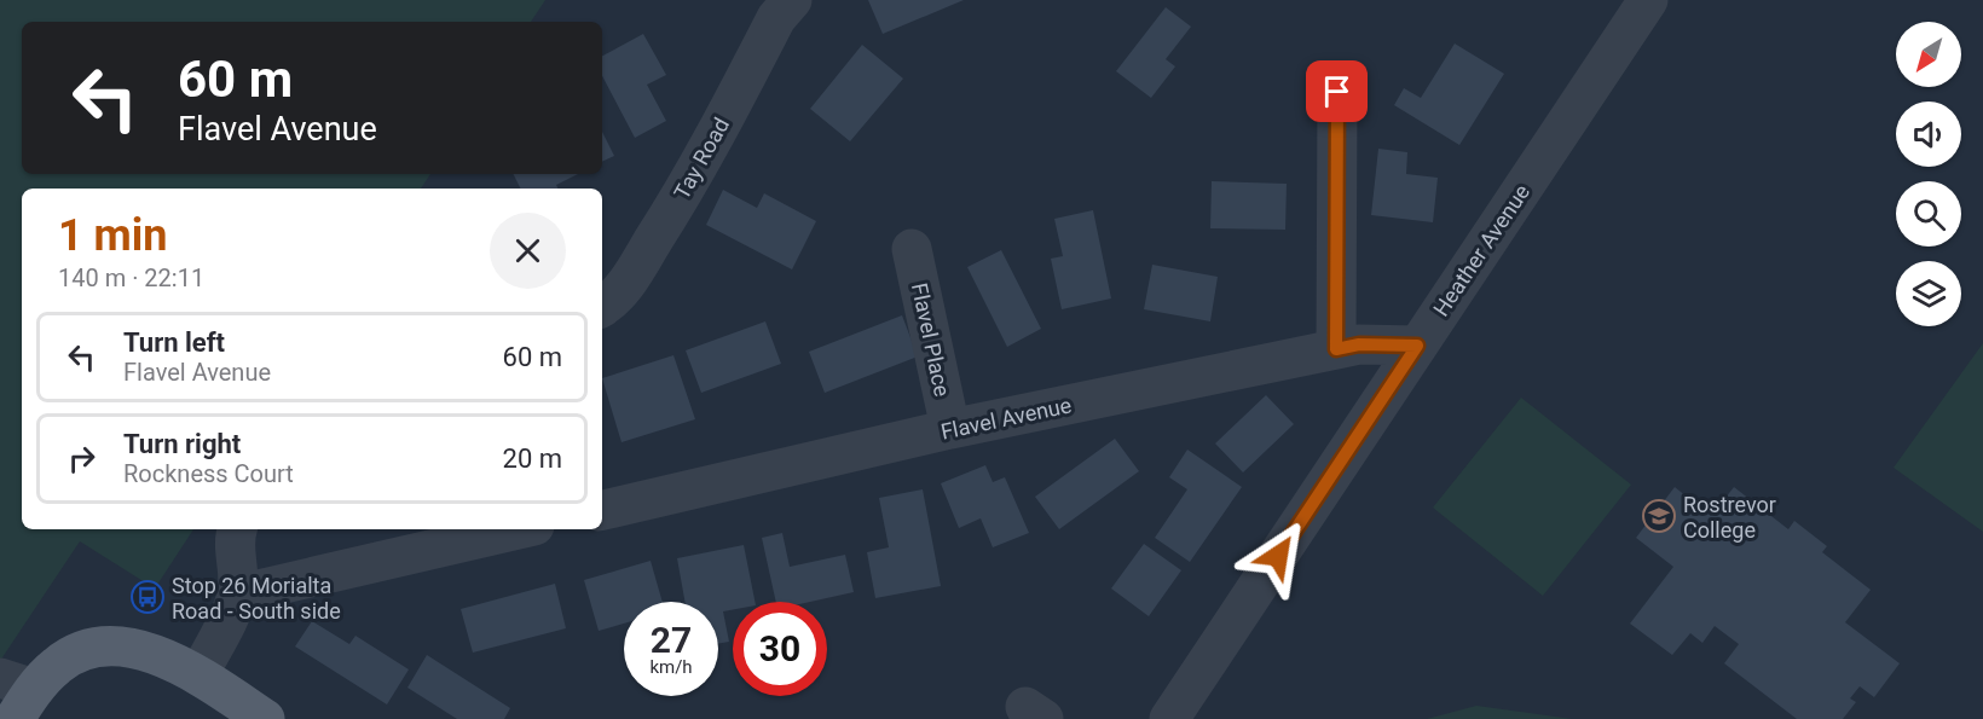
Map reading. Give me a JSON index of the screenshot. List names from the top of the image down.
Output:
{
  "streets": {
    "street": [
      "Tay Road",
      "Heather Avenue",
      "Flavel Place",
      "Flavel Avenue"
    ]
  },
  "crossings": [
    ["Heather Avenue", "Flavel Avenue"],
    ["Flavel Place", "Flavel Avenue"]
  ],
  "places": {
    "school or university": ["Rostrevor College"],
    "bus stop": ["Stop 26 Morialta Road - South side"]
  },
  "north": "bottom left",
  "page": {
    "turn": ["60 m", "Flavel Avenue"],
    "heading": ["1 min", "140 m · 22:11"],
    "list": [
      {
        "name": "Turn left",
        "note": "Flavel Avenue",
        "value": "60 m"
      },
      {
        "name": "Turn right",
        "note": "Rockness Court",
        "value": "20 m"
      }
    ],
    "speed": "27 km/h",
    "limit": "30"
  }
}
